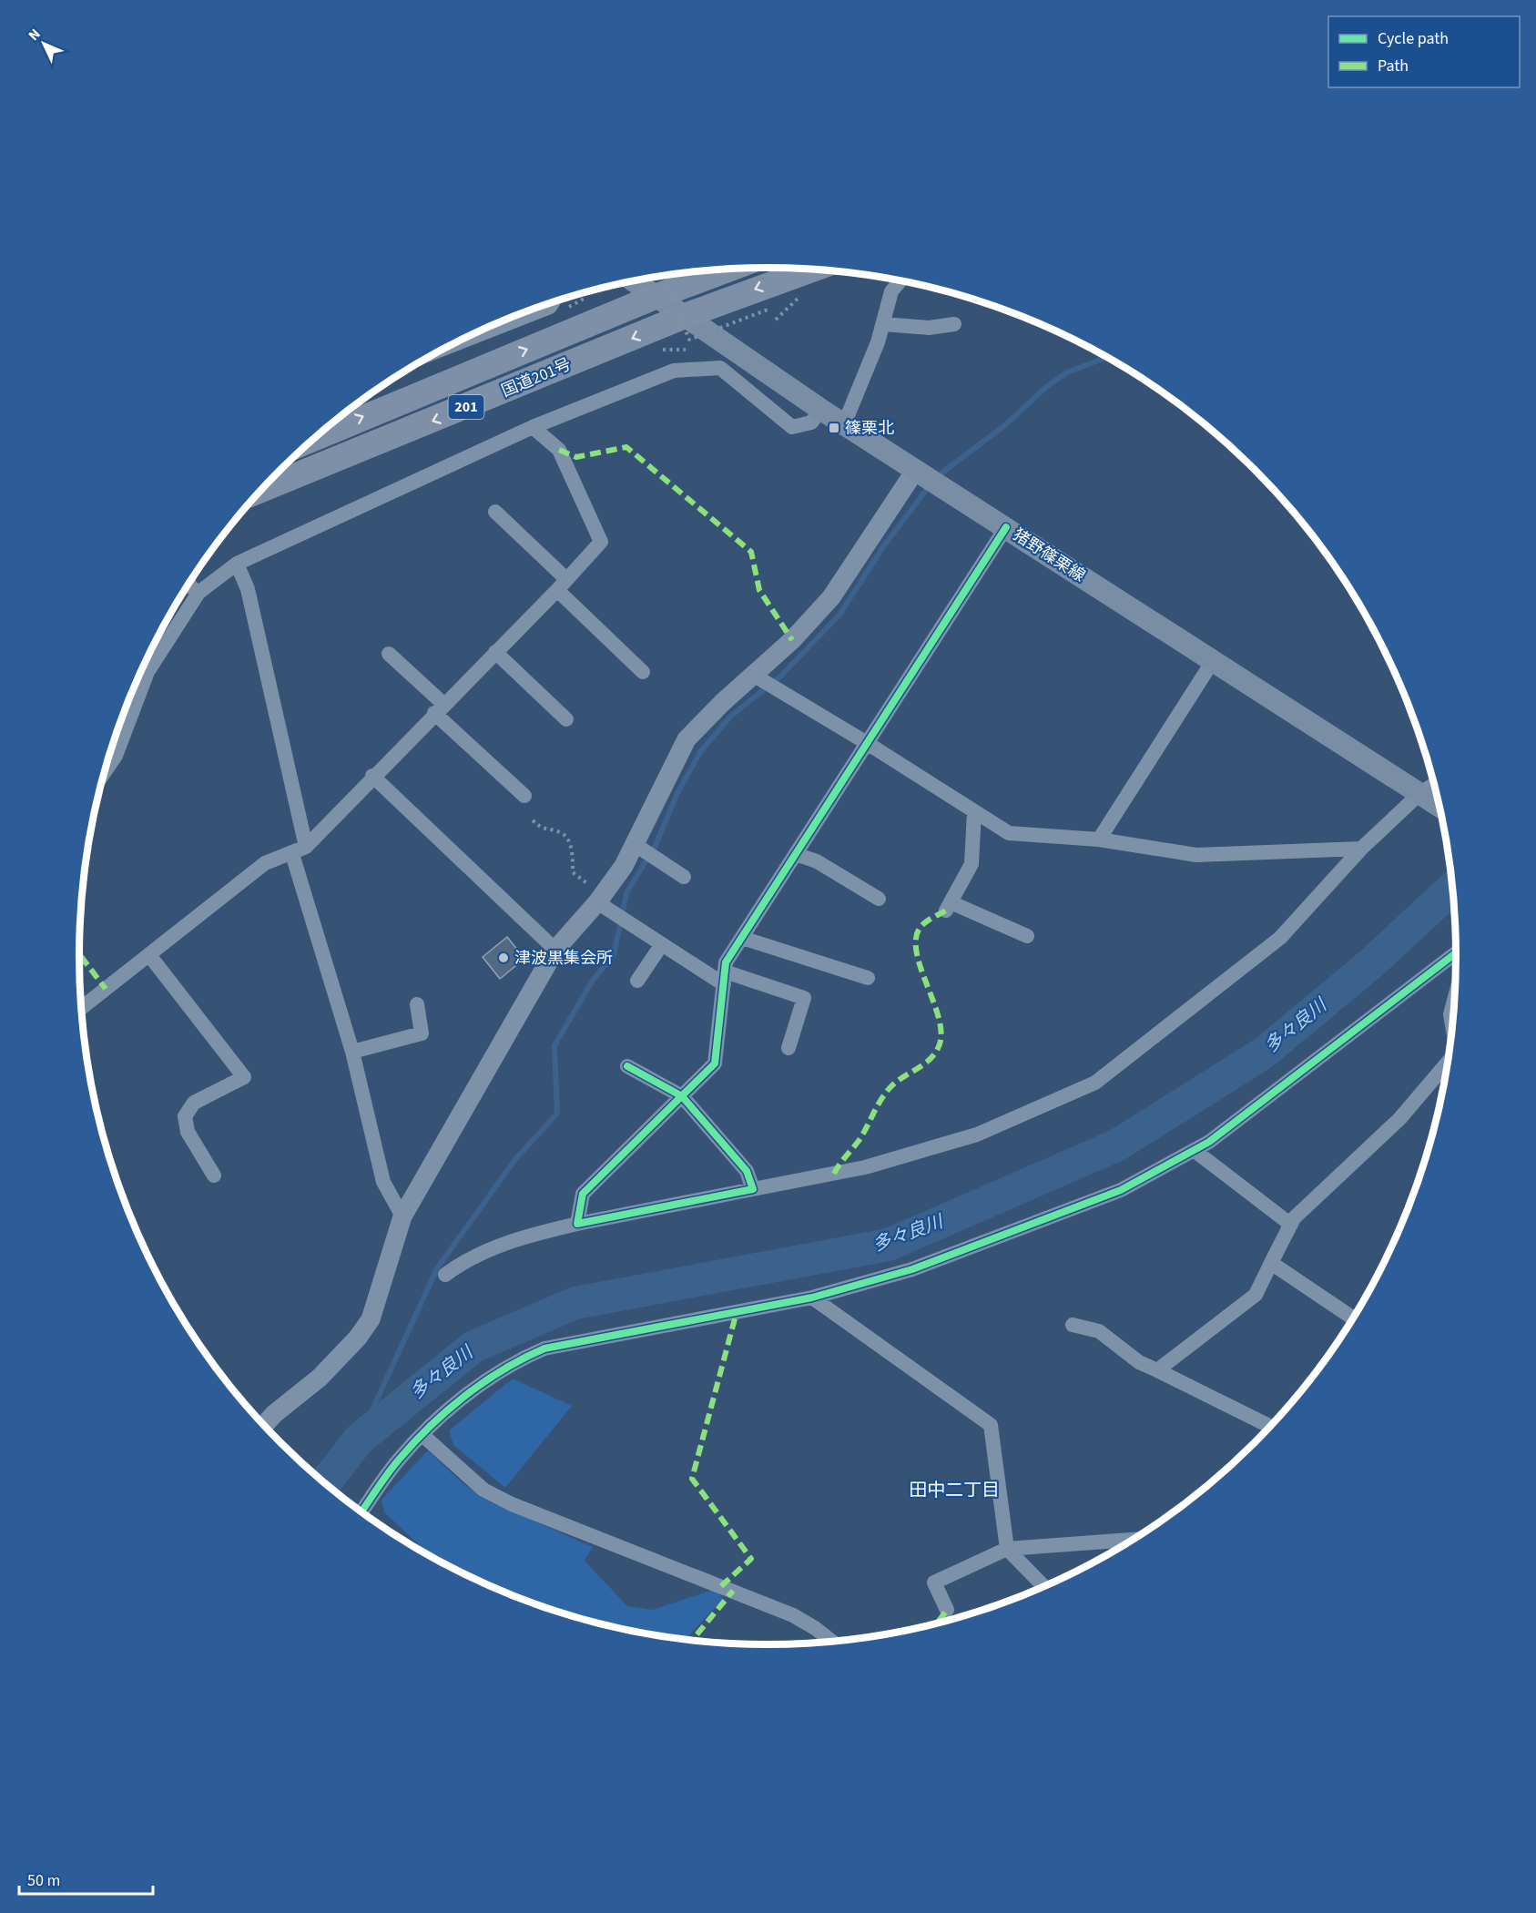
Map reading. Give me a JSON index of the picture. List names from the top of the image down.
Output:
{
  "streets": {
    "highway": ["国道201号", "201"],
    "main road": ["猪野篠栗線"]
  },
  "crossings": [
    ["国道201号", "猪野篠栗線"]
  ],
  "districts": ["田中二丁目"],
  "water": ["多々良川"],
  "places": {
    "transit": ["篠栗北"],
    "other": ["津波黒集会所"]
  },
  "legend": ["Cycle path", "Path"],
  "scale_bar": "50 m",
  "north": "top left"
}
